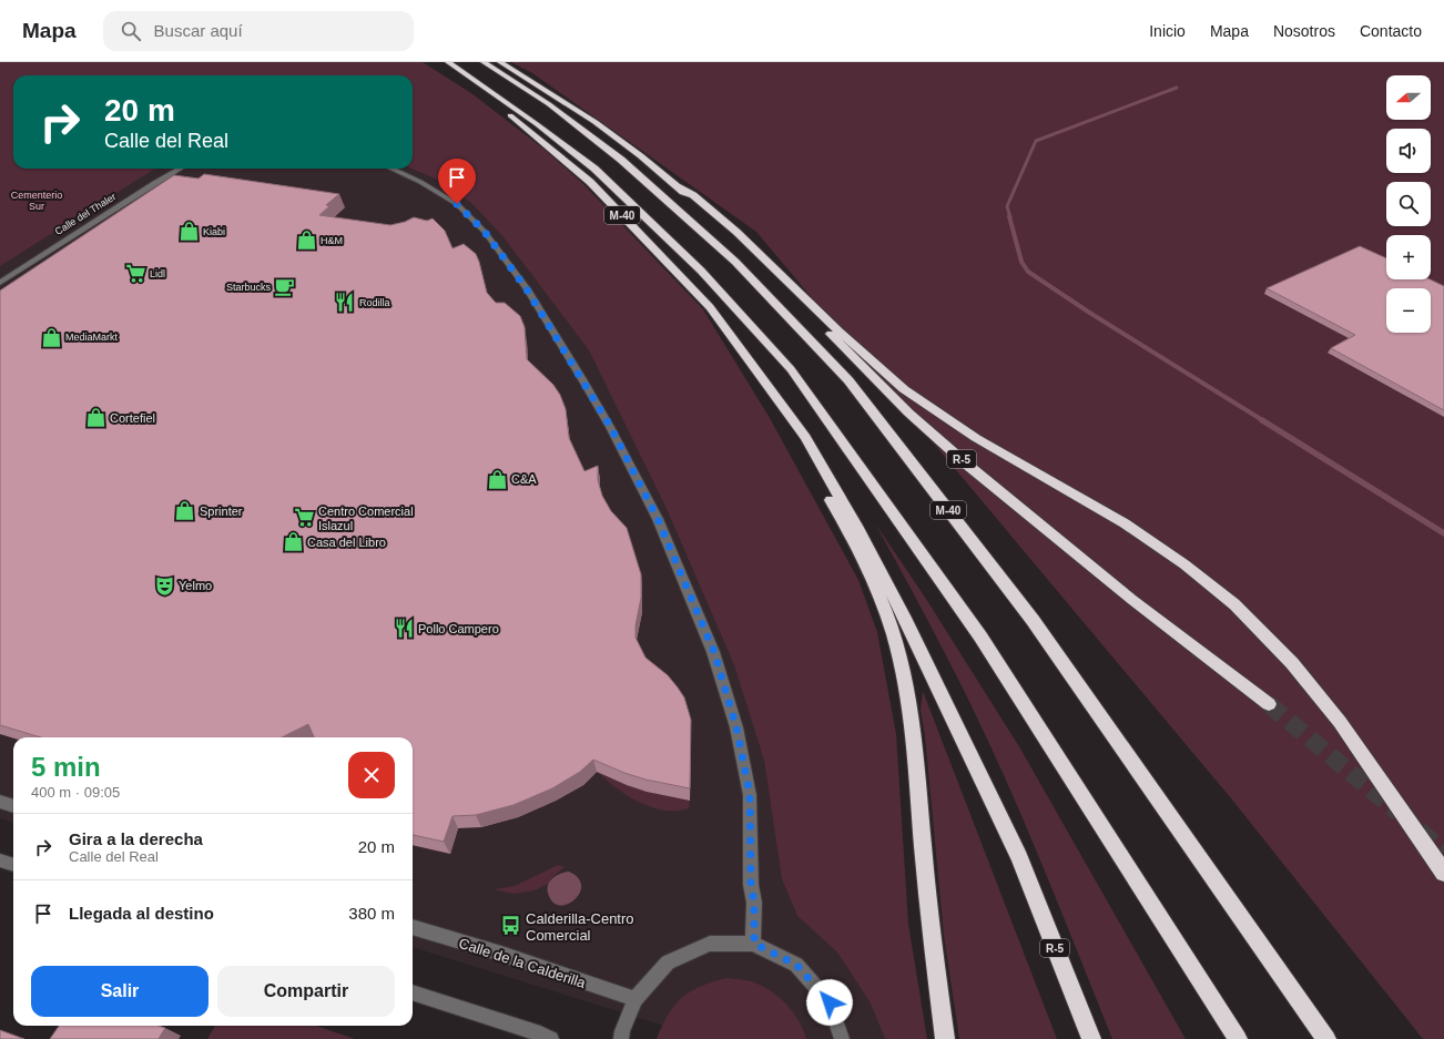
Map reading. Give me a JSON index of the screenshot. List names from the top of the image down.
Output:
{
  "streets": {
    "highway": ["M-40", "R-5"],
    "street": ["Calle del Thaler", "Calle de la Calderilla"]
  },
  "crossings": [
    ["M-40", "R-5"]
  ],
  "parks": ["Cementerio Sur"],
  "places": {
    "shop": [
      "Kiabi",
      "H&M",
      "MediaMarkt",
      "Cortefiel",
      "C&A",
      "Sprinter",
      "Casa del Libro"
    ],
    "supermarket": ["Lidl", "Centro Comercial Islazul"],
    "cafe": ["Starbucks"],
    "restaurant": ["Rodilla", "Pollo Campero"],
    "theatre": ["Yelmo"],
    "bus stop": ["Calderilla-Centro Comercial"]
  },
  "north": "left",
  "page": {
    "header": "Mapa",
    "search": "Buscar aquí",
    "nav": [
      "Inicio",
      "Mapa",
      "Nosotros",
      "Contacto"
    ],
    "map_buttons": ["+", "−"],
    "turn": ["20 m", "Calle del Real"],
    "heading": ["5 min", "400 m · 09:05"],
    "list": [
      {
        "name": "Gira a la derecha",
        "note": "Calle del Real",
        "value": "20 m"
      },
      {
        "name": "Llegada al destino",
        "value": "380 m"
      }
    ],
    "buttons": ["Salir", "Compartir"]
  }
}
